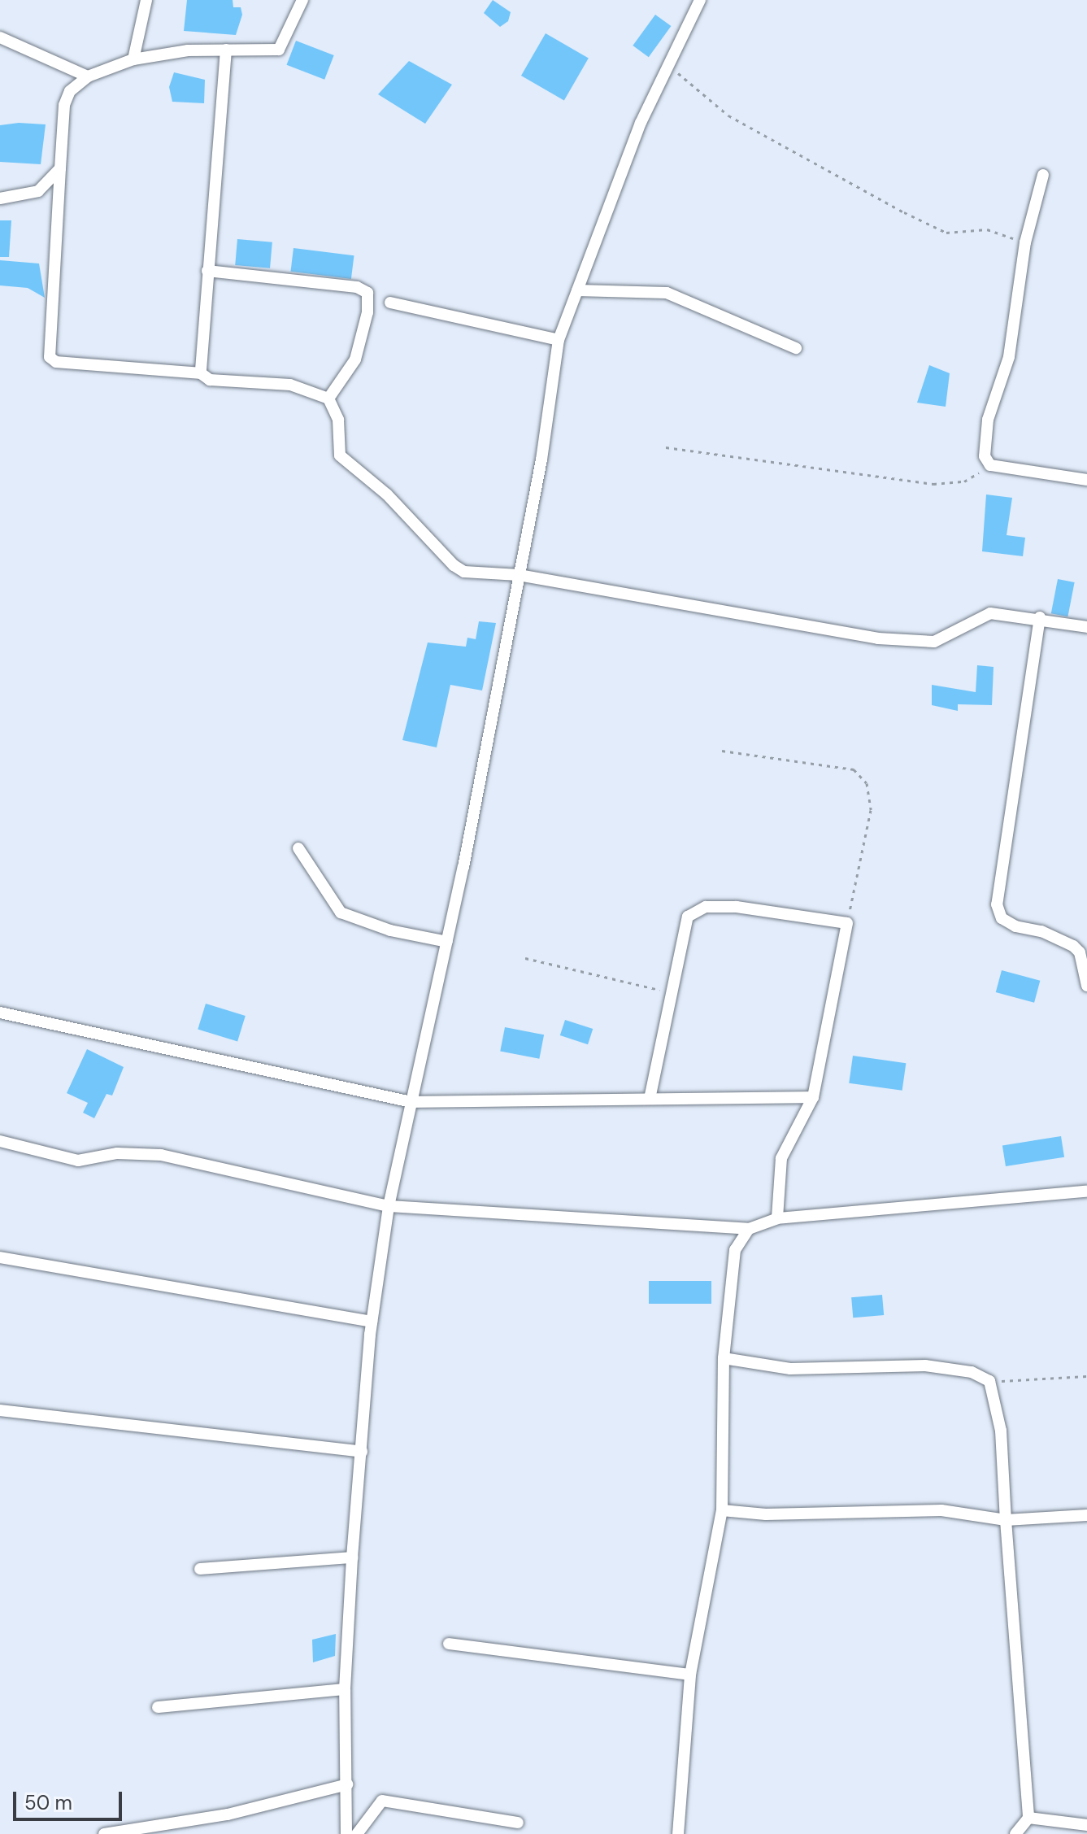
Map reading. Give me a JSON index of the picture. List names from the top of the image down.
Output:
{
  "scale_bar": "50 m"
}
